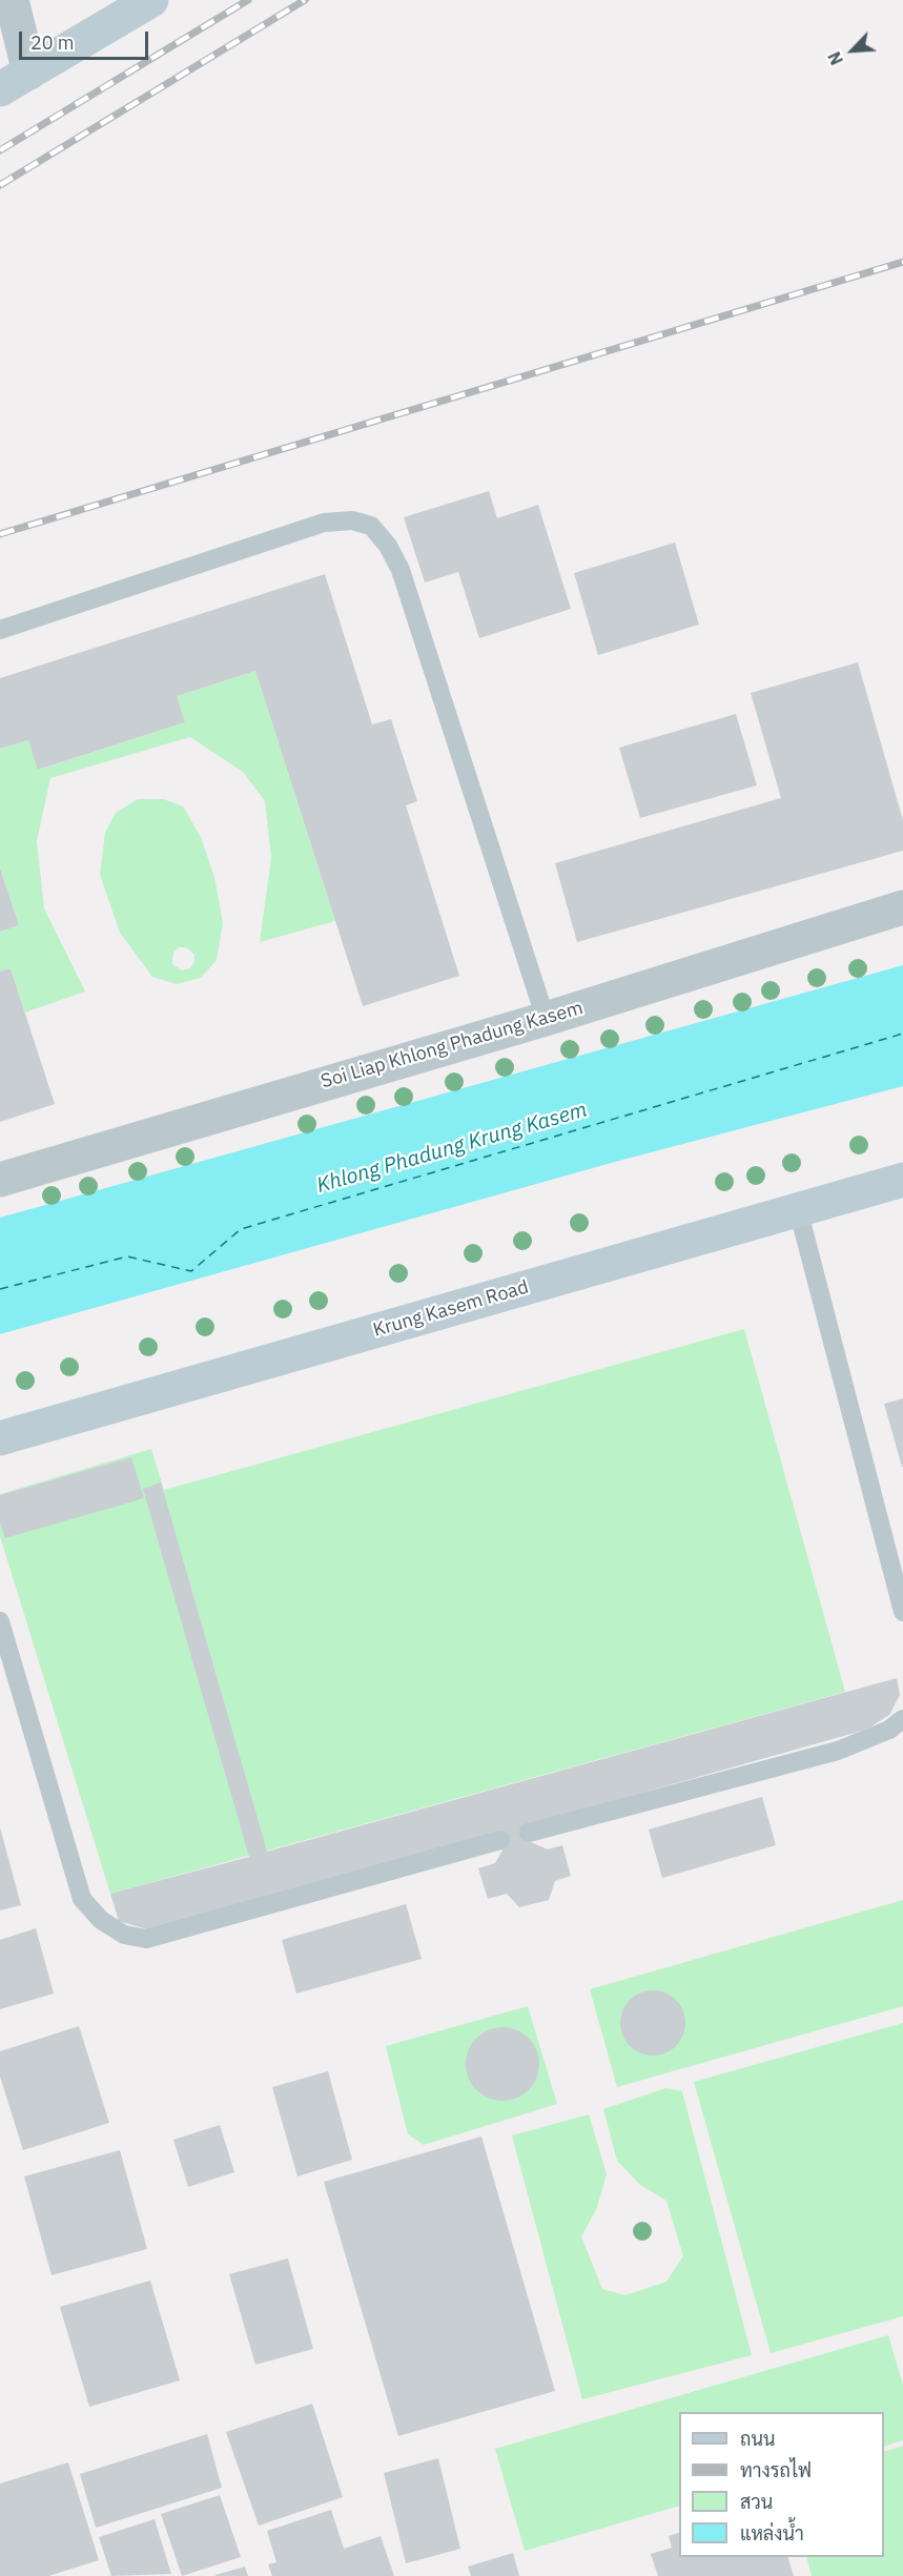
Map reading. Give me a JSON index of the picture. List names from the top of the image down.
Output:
{
  "streets": {
    "main road": ["Krung Kasem Road"],
    "street": ["Soi Liap Khlong Phadung Kasem"]
  },
  "water": ["Khlong Phadung Krung Kasem"],
  "legend": [
    "ถนน",
    "ทางรถไฟ",
    "สวน",
    "แหล่งน้ำ"
  ],
  "scale_bar": "20 m",
  "north": "bottom left"
}
